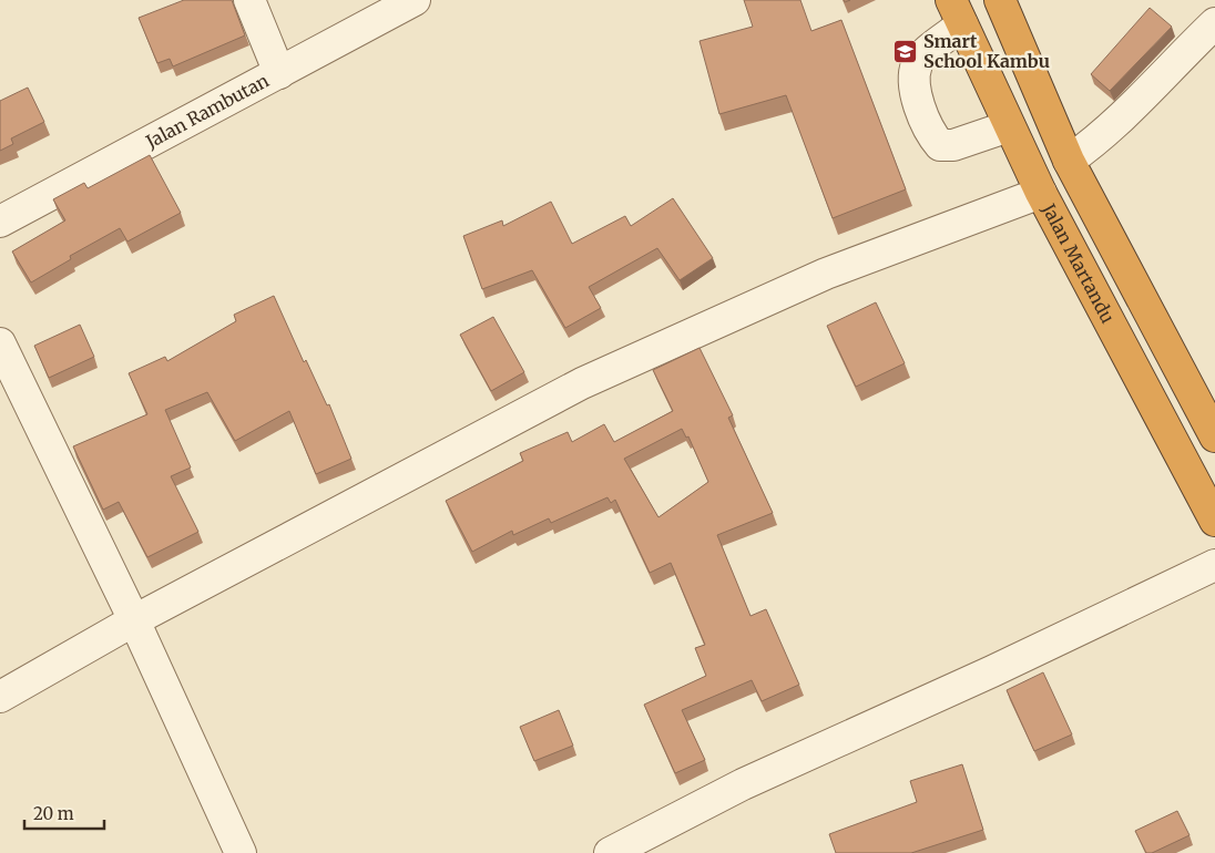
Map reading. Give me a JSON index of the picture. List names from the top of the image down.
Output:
{
  "streets": {
    "highway": ["Jalan Martandu"],
    "street": ["Jalan Rambutan"]
  },
  "places": {
    "school or university": ["Smart School Kambu"]
  },
  "scale_bar": "20 m"
}
